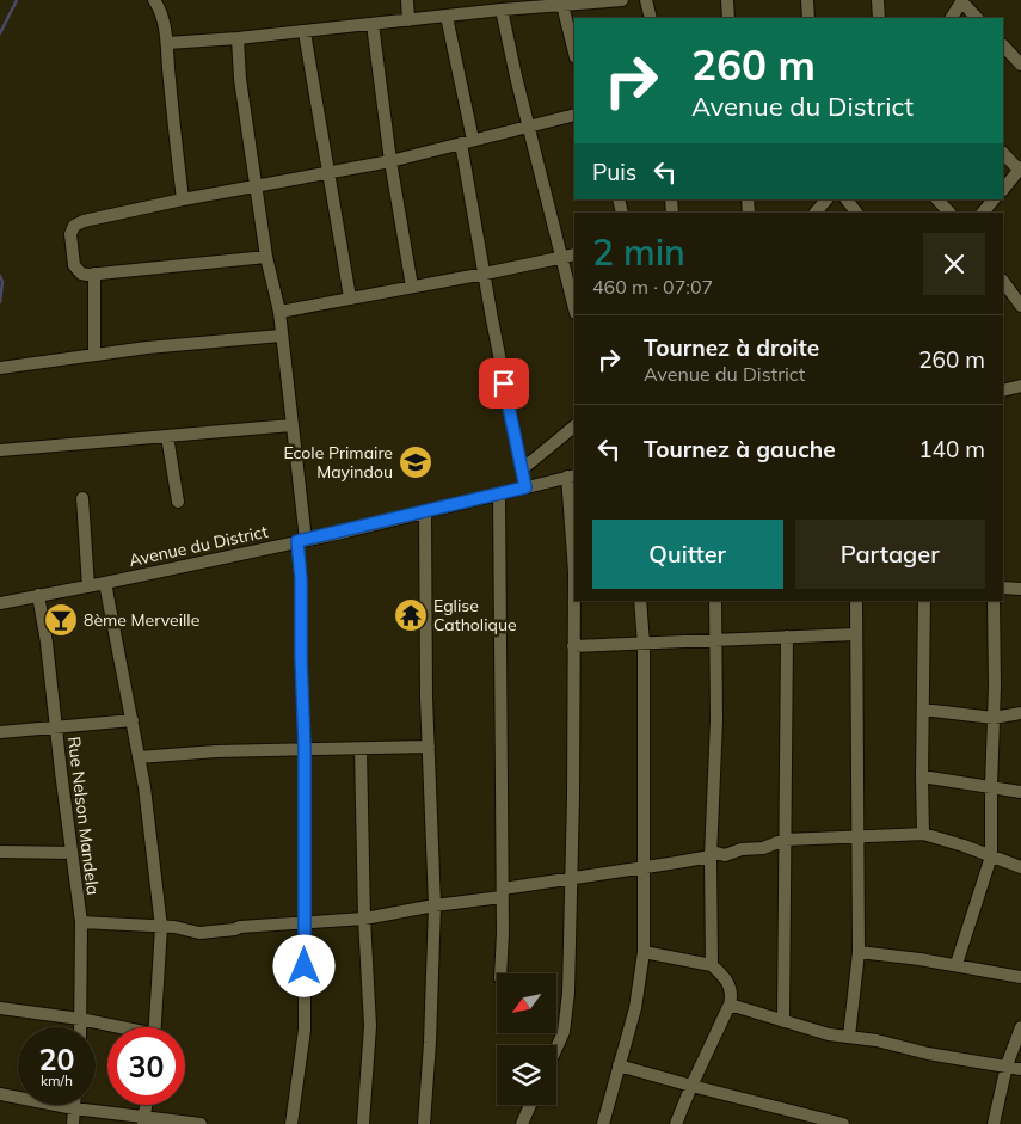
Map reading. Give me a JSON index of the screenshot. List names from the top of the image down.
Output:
{
  "streets": {
    "street": ["Avenue du District", "Rue Nelson Mandela"]
  },
  "crossings": [
    ["Avenue du District", "Rue Nelson Mandela"]
  ],
  "places": {
    "school or university": ["Ecole Primaire Mayindou"],
    "temple": ["Eglise Catholique"],
    "bar": ["8ème Merveille"]
  },
  "north": "bottom left",
  "page": {
    "turn": ["260 m", "Avenue du District"],
    "then": "Puis",
    "heading": ["2 min", "460 m · 07:07"],
    "list": [
      {
        "name": "Tournez à droite",
        "note": "Avenue du District",
        "value": "260 m"
      },
      {
        "name": "Tournez à gauche",
        "value": "140 m"
      }
    ],
    "buttons": ["Quitter", "Partager"],
    "speed": "20 km/h",
    "limit": "30"
  }
}
